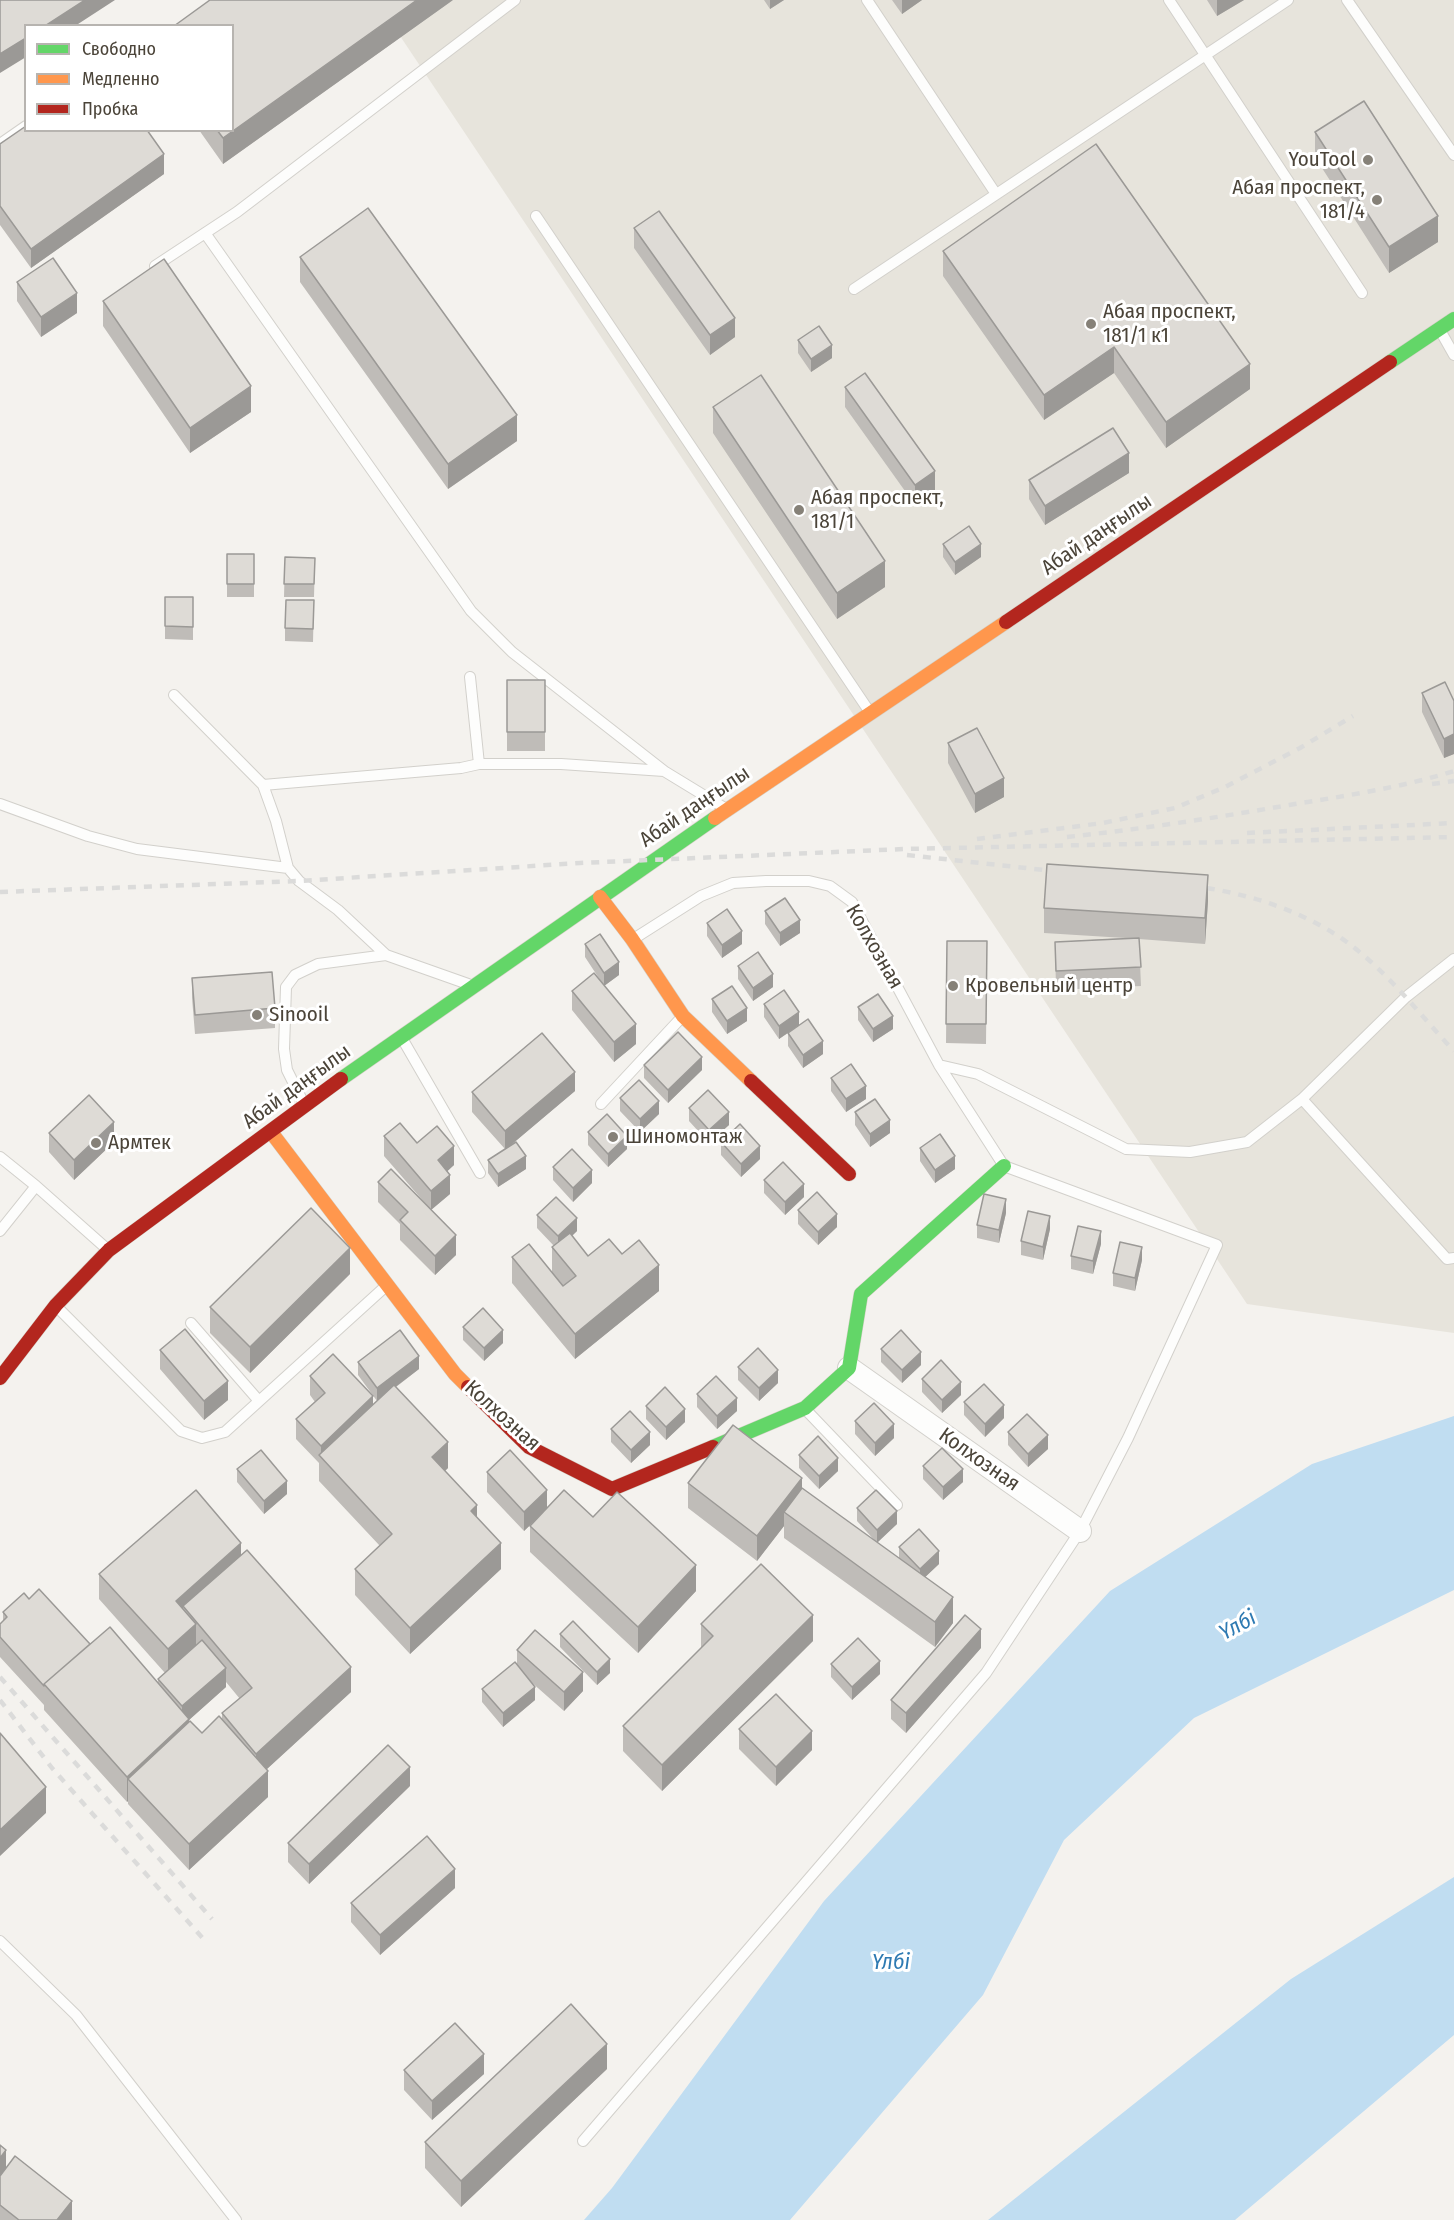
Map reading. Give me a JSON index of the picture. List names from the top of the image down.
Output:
{
  "streets": {
    "main road": ["Абай даңғылы", "Колхозная"]
  },
  "crossings": [
    ["Абай даңғылы", "Колхозная"]
  ],
  "water": ["Үлбі"],
  "places": [
    "YouTool",
    "Абая проспект, 181/4",
    "Абая проспект, 181/1 к1",
    "Абая проспект, 181/1",
    "Кровельный центр",
    "Sinooil",
    "Шиномонтаж",
    "Армтек"
  ],
  "legend": ["Свободно", "Медленно", "Пробка"]
}
